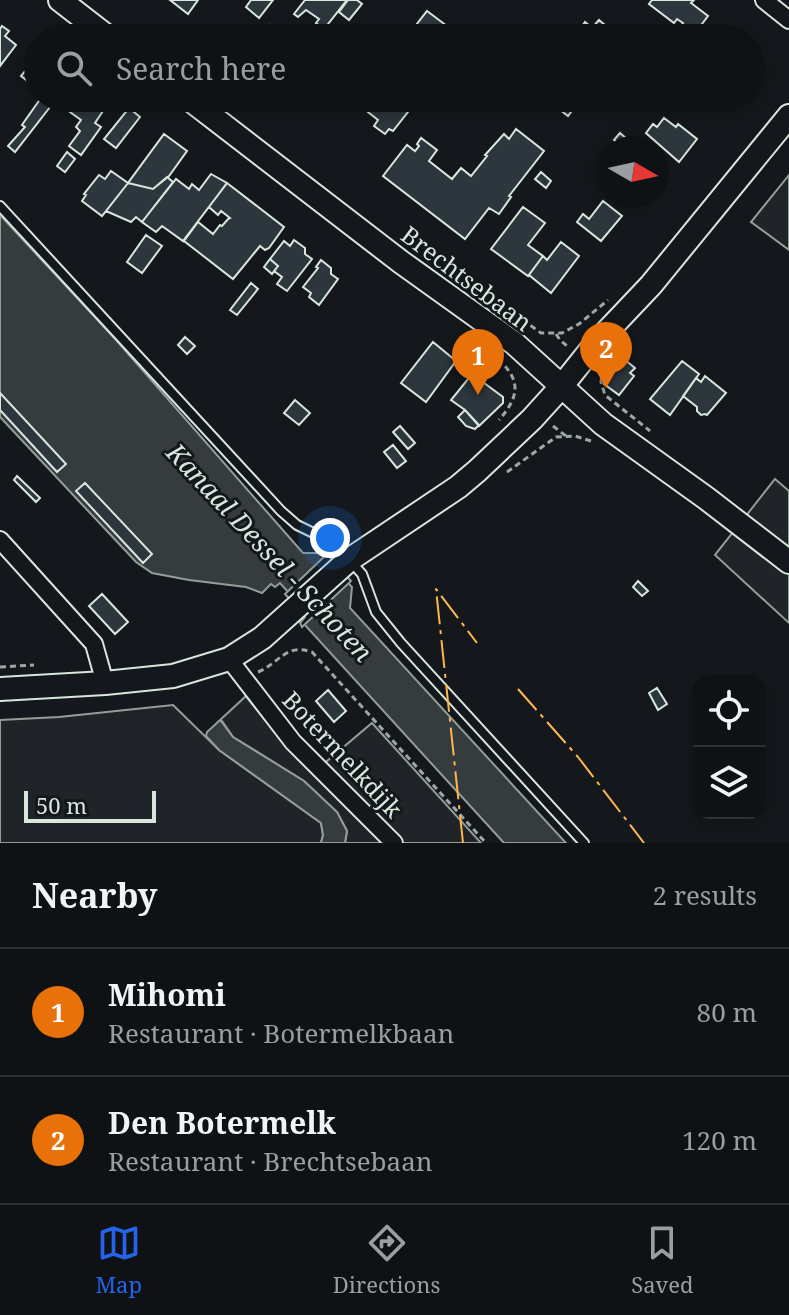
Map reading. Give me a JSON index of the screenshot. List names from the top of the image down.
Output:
{
  "streets": {
    "main road": ["Brechtsebaan"],
    "street": ["Botermelkdijk"]
  },
  "water": ["Kanaal Dessel - Schoten"],
  "scale_bar": "50 m",
  "north": "right",
  "page": {
    "search": "Search here",
    "pins": ["2", "1"],
    "scale": "50 m",
    "heading": ["Nearby", "2 results"],
    "list": [
      {
        "mark": "1",
        "name": "Mihomi",
        "note": "Restaurant · Botermelkbaan",
        "value": "80 m"
      },
      {
        "mark": "2",
        "name": "Den Botermelk",
        "note": "Restaurant · Brechtsebaan",
        "value": "120 m"
      }
    ],
    "nav": ["Map", "Directions", "Saved"]
  }
}
